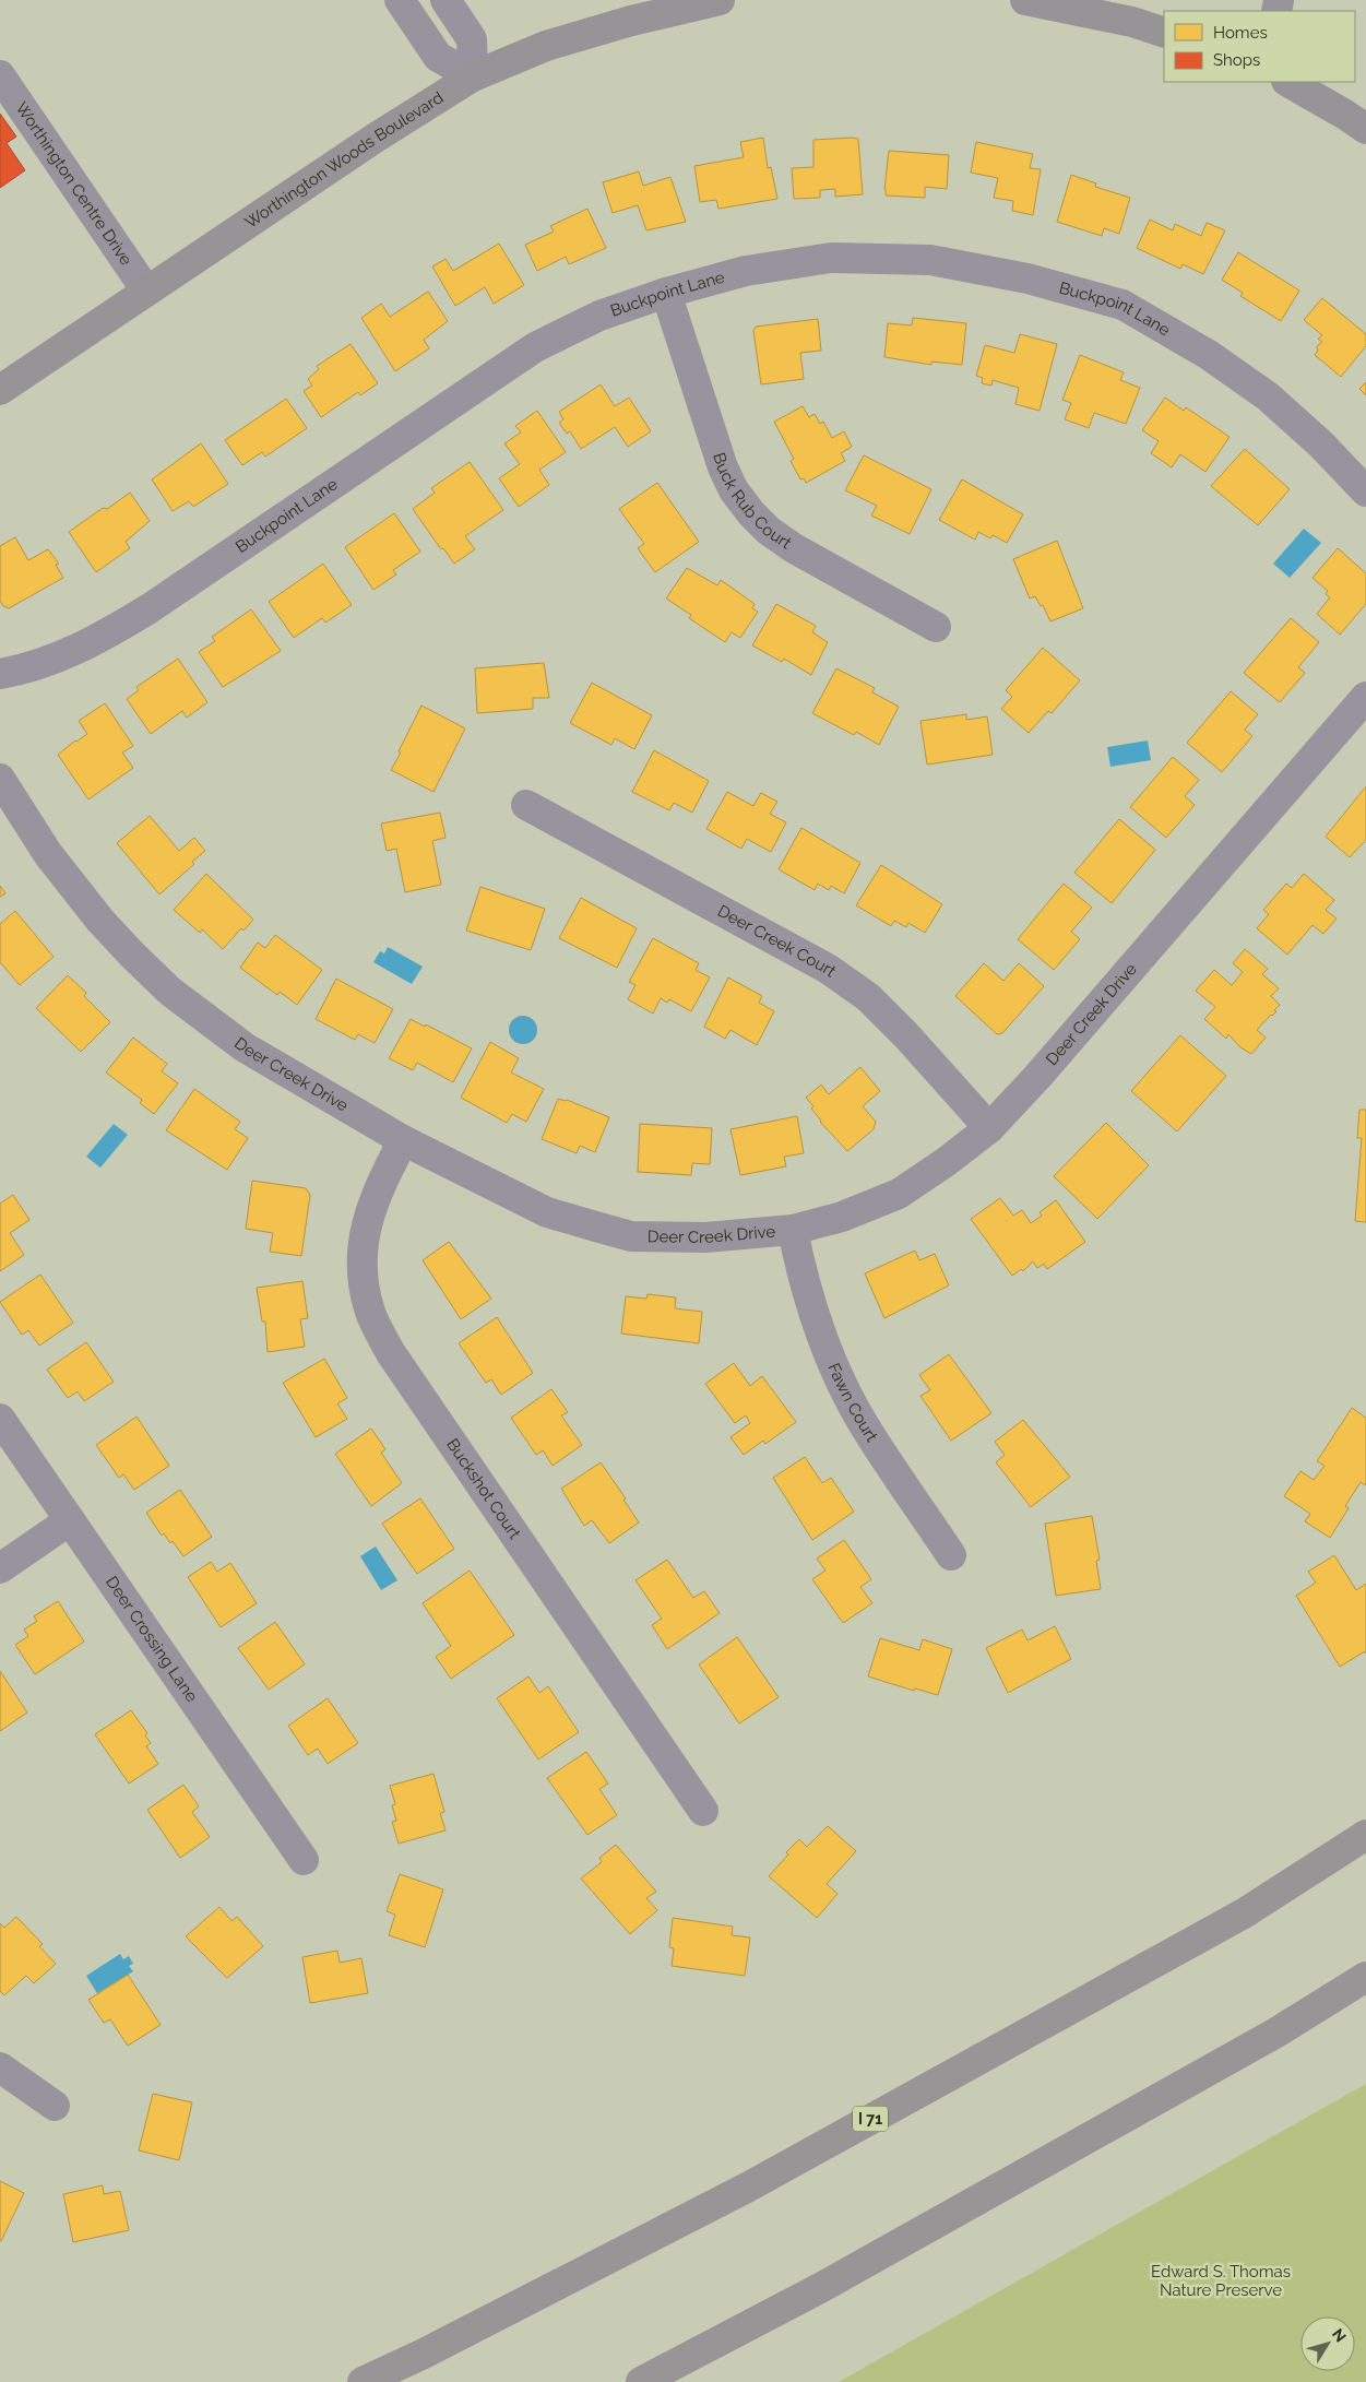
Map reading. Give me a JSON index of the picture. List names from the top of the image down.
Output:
{
  "streets": {
    "highway": ["I 71"],
    "main road": ["Worthington Woods Boulevard"],
    "street": [
      "Worthington Centre Drive",
      "Buckpoint Lane",
      "Buck Rub Court",
      "Deer Creek Court",
      "Deer Creek Drive",
      "Fawn Court",
      "Buckshot Court",
      "Deer Crossing Lane"
    ]
  },
  "crossings": [
    ["Worthington Woods Boulevard", "Worthington Centre Drive"],
    ["Buckpoint Lane", "Buck Rub Court"],
    ["Deer Creek Court", "Deer Creek Drive"],
    ["Deer Creek Drive", "Fawn Court"],
    ["Deer Creek Drive", "Buckshot Court"]
  ],
  "parks": ["Edward S. Thomas Nature Preserve"],
  "legend": ["Homes", "Shops"],
  "north": "top right"
}
